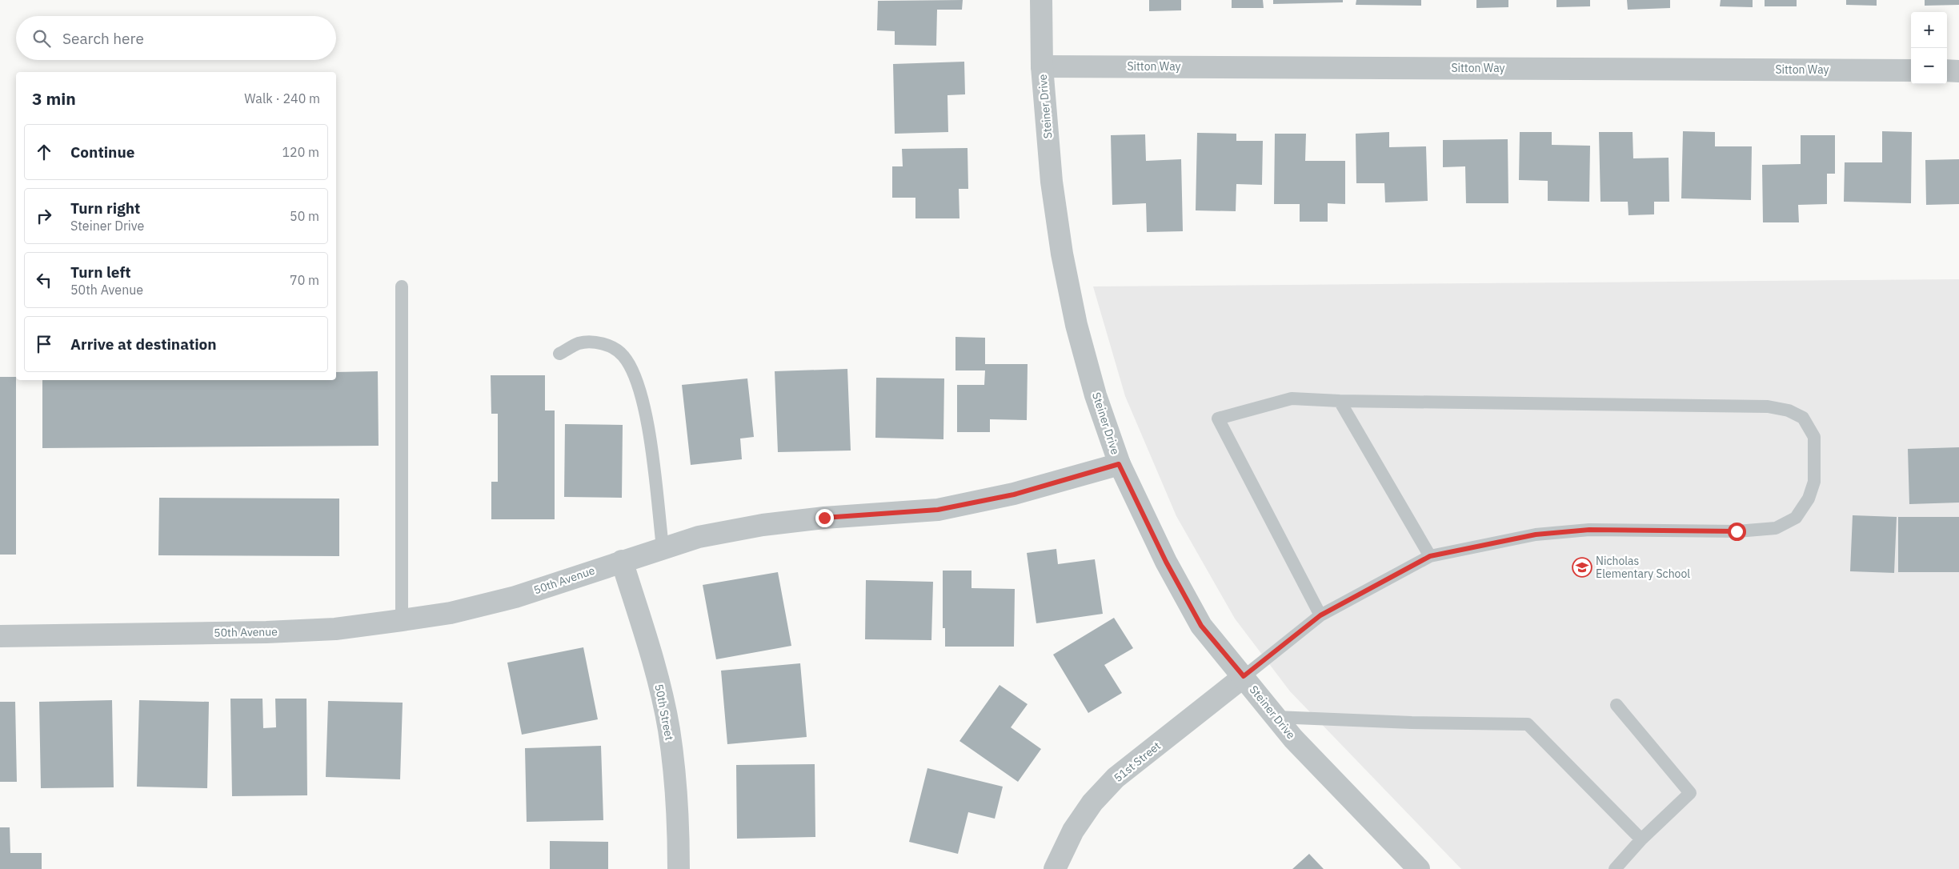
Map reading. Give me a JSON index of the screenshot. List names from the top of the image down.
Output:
{
  "streets": {
    "street": [
      "Sitton Way",
      "Steiner Drive",
      "50th Avenue",
      "50th Street",
      "51st Street"
    ]
  },
  "crossings": [
    ["Sitton Way", "Steiner Drive"],
    ["Steiner Drive", "50th Avenue"],
    ["Steiner Drive", "51st Street"],
    ["50th Avenue", "50th Street"]
  ],
  "places": {
    "school or university": ["Nicholas Elementary School"]
  },
  "page": {
    "map_buttons": ["+", "−"],
    "search": "Search here",
    "heading": ["3 min", "Walk · 240 m"],
    "list": [
      ["Continue", "120 m"],
      ["Turn right", "Steiner Drive", "50 m"],
      ["Turn left", "50th Avenue", "70 m"],
      "Arrive at destination"
    ]
  }
}
